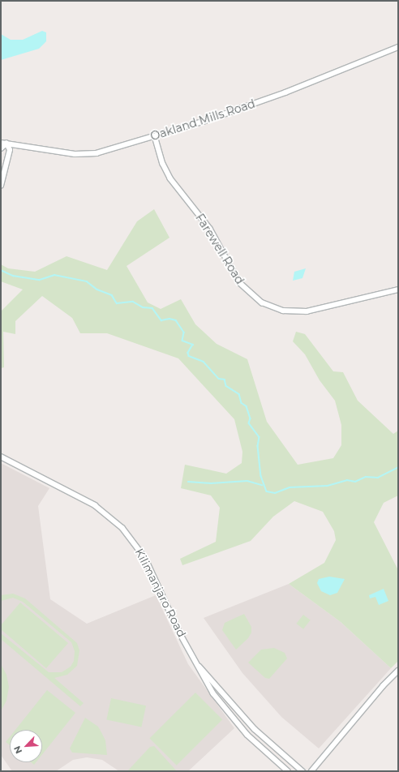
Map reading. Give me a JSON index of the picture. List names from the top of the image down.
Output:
{
  "streets": {
    "street": ["Oakland Mills Road", "Farewell Road", "Kilimanjaro Road"]
  },
  "crossings": [
    ["Oakland Mills Road", "Farewell Road"]
  ],
  "north": "bottom left"
}
